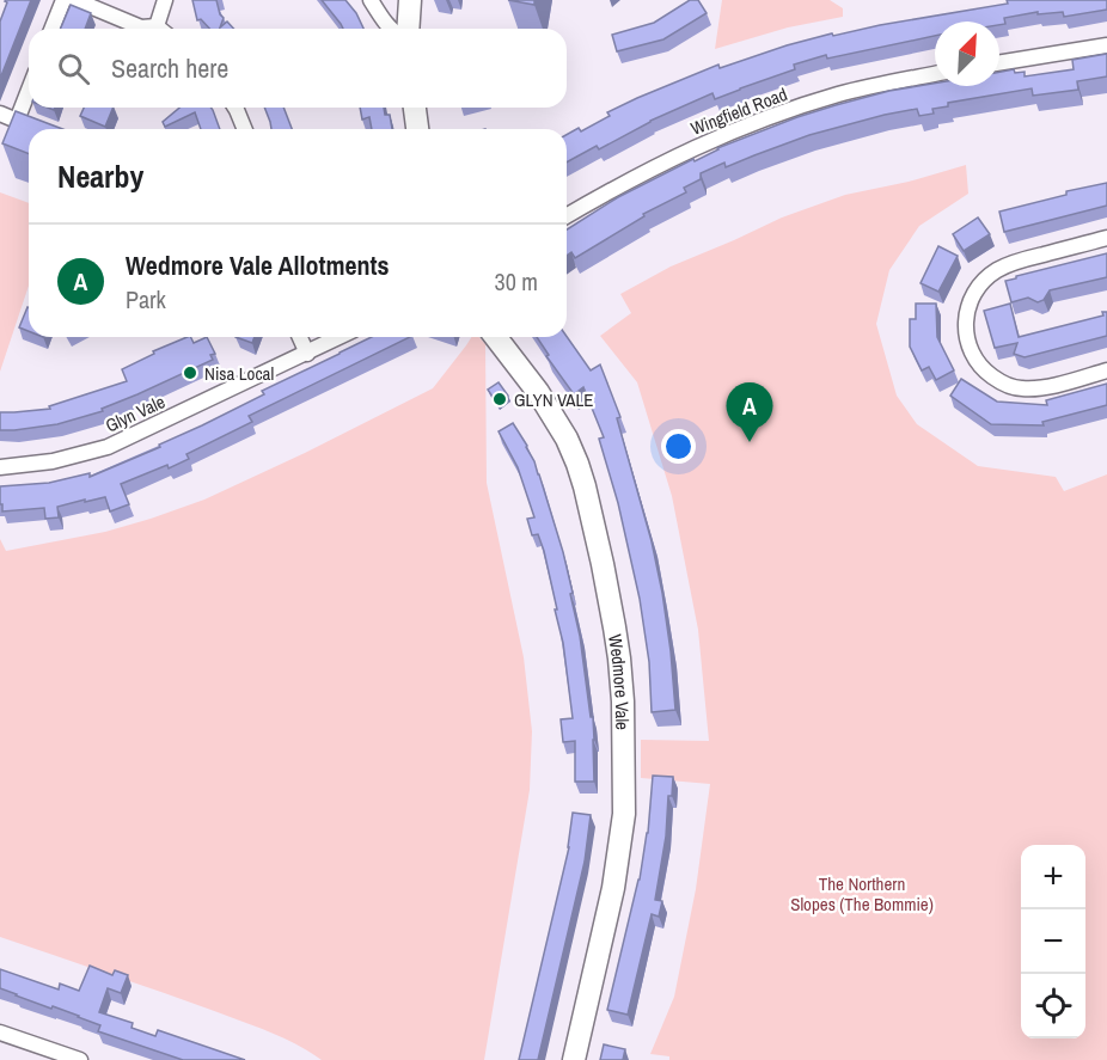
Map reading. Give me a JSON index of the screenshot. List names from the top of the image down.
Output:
{
  "streets": {
    "street": ["Wingfield Road", "Glyn Vale", "Wedmore Vale"]
  },
  "parks": ["The Northern Slopes (The Bommie)"],
  "places": ["Nisa Local", "GLYN VALE"],
  "north": "top right",
  "page": {
    "search": "Search here",
    "heading": "Nearby",
    "list": [
      {
        "mark": "A",
        "name": "Wedmore Vale Allotments",
        "note": "Park",
        "value": "30 m"
      }
    ],
    "pins": "A",
    "map_buttons": ["+", "−"]
  }
}
